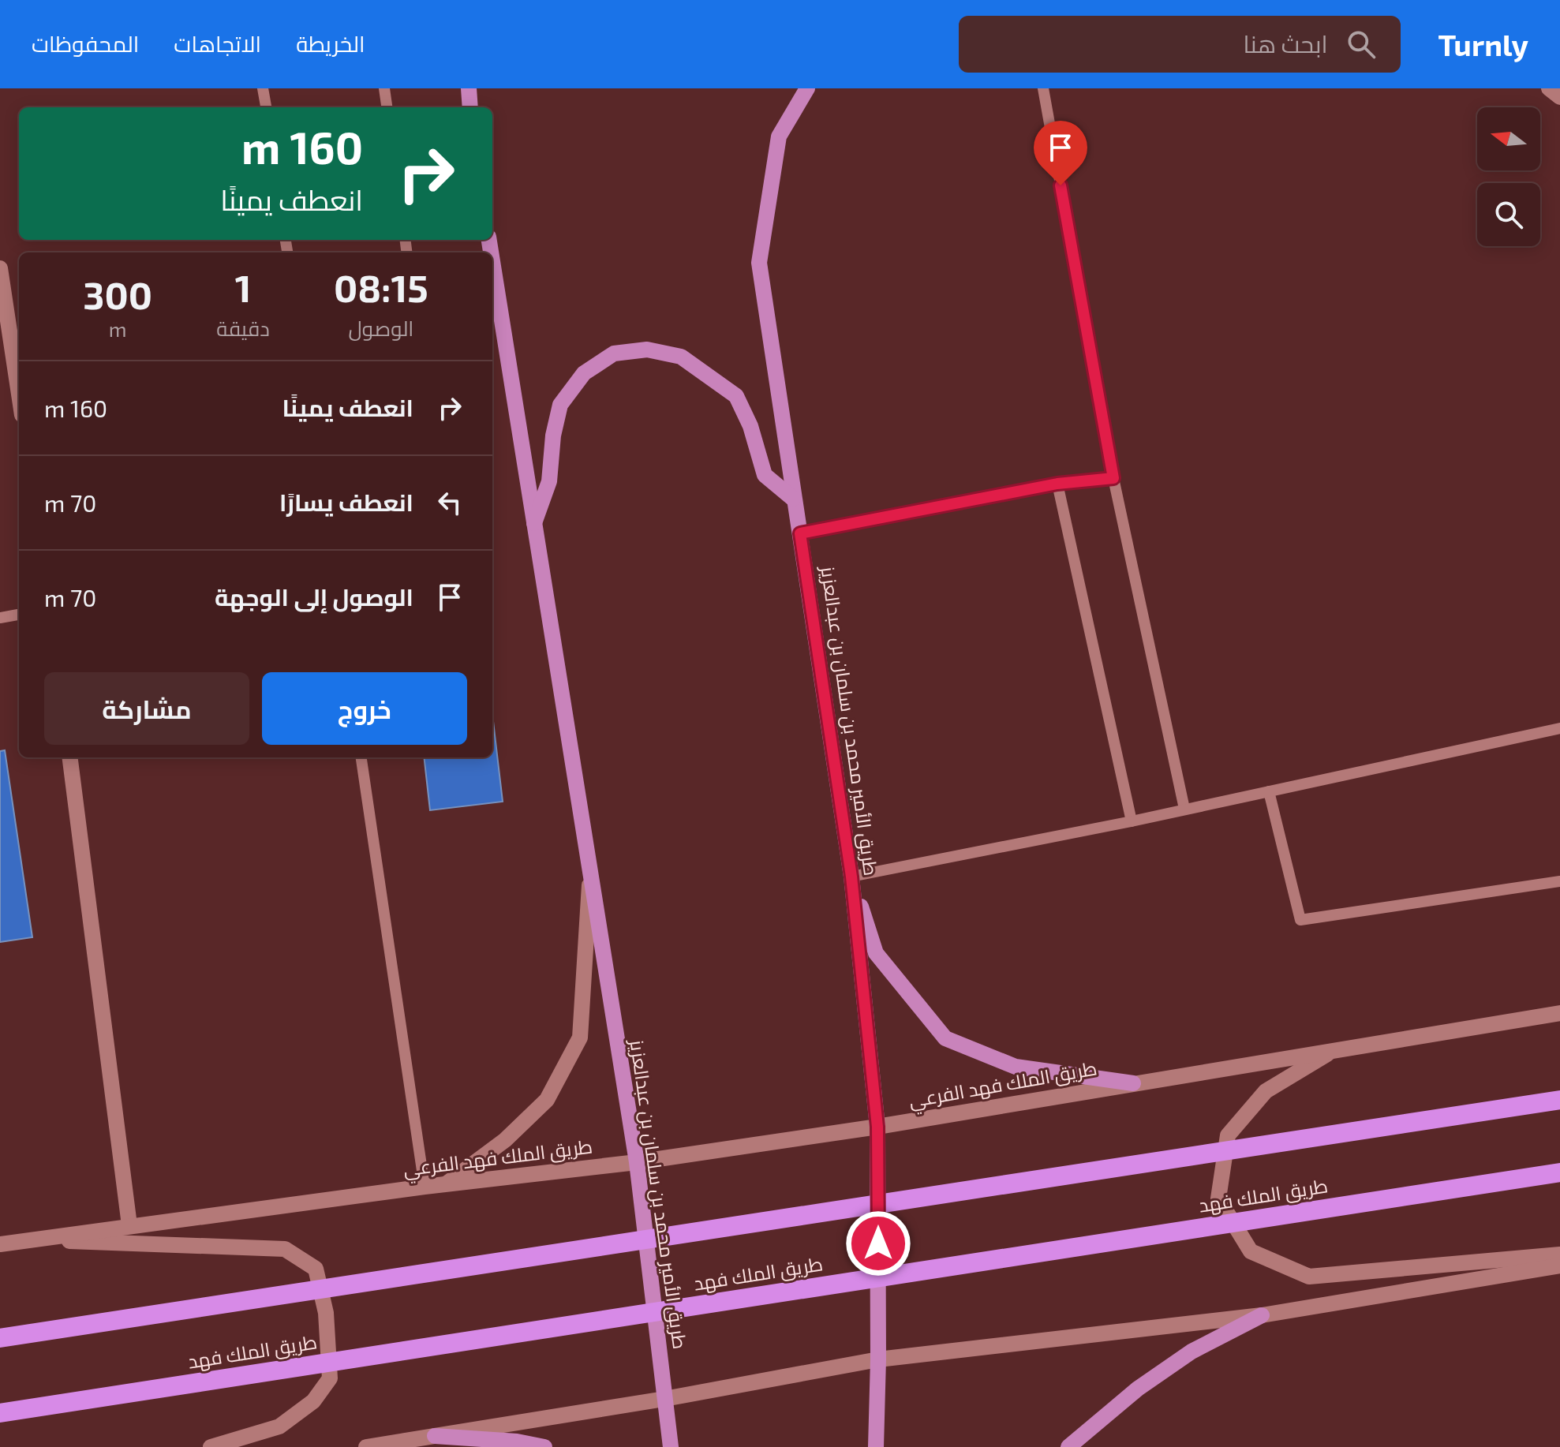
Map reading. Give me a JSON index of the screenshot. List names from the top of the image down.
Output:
{
  "streets": {
    "highway": ["طريق الملك فهد"],
    "main road": ["طريق الأمير محمد بن سلمان بن عبدالعزيز", "طريق الملك فهد الفرعي"]
  },
  "crossings": [
    ["طريق الأمير محمد بن سلمان بن عبدالعزيز", "طريق الملك فهد الفرعي"]
  ],
  "north": "left",
  "page": {
    "header": "Turnly",
    "search": "ابحث هنا",
    "nav": ["الخريطة", "الاتجاهات", "المحفوظات"],
    "turn": ["160 m", "انعطف يمينًا"],
    "eta": [
      "08:15",
      "الوصول",
      "1",
      "دقيقة",
      "300",
      "m"
    ],
    "list": [
      {
        "name": "انعطف يمينًا",
        "value": "160 m"
      },
      {
        "name": "انعطف يسارًا",
        "value": "70 m"
      },
      {
        "name": "الوصول إلى الوجهة",
        "value": "70 m"
      }
    ],
    "buttons": ["خروج", "مشاركة"]
  }
}
